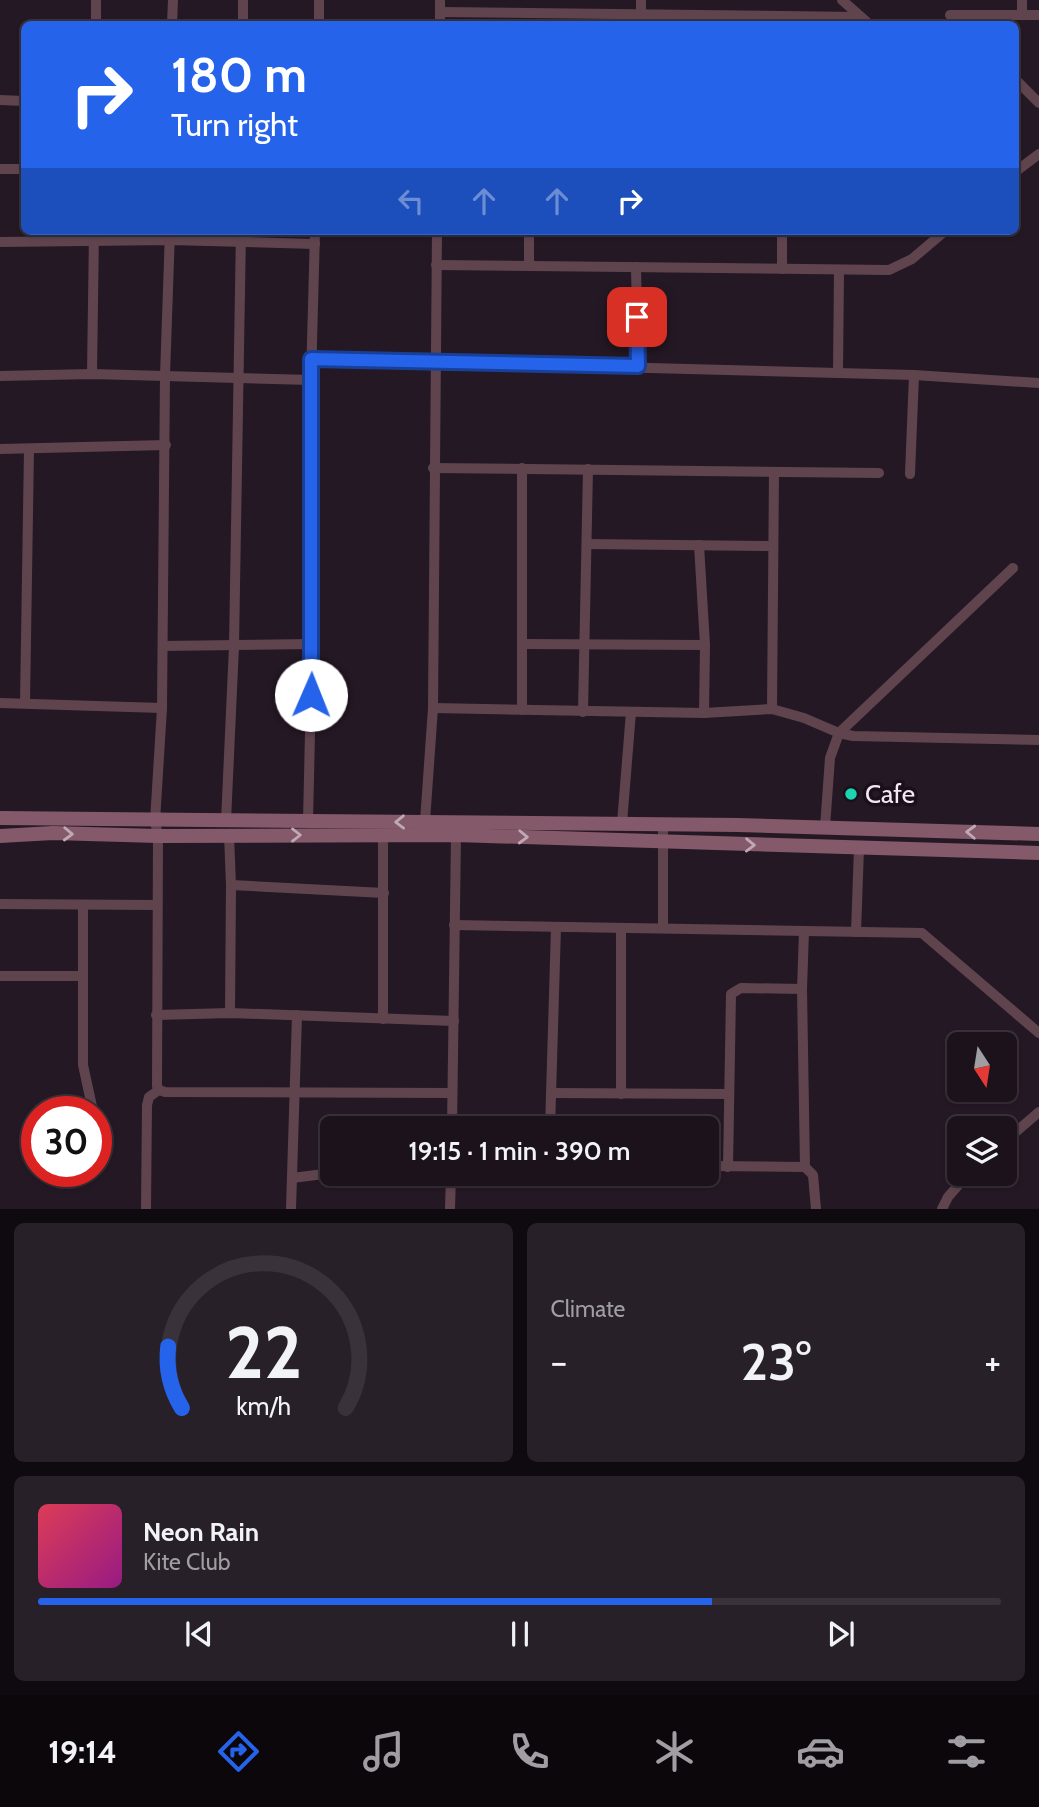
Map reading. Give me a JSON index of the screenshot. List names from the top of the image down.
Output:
{
  "places": ["Cafe"],
  "north": "bottom",
  "page": {
    "turn": ["180 m", "Turn right"],
    "limit": "30",
    "trip": "19:15 · 1 min · 390 m",
    "tile": "Climate",
    "heat": ["−", "23°", "+"],
    "song": ["Neon Rain", "Kite Club"],
    "tabs": "19:14",
    "gauge": ["22", "km/h"]
  }
}
